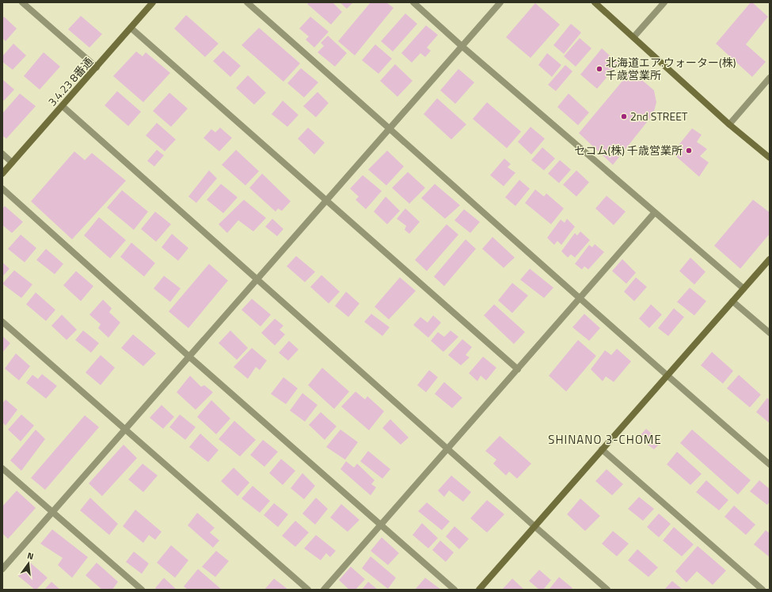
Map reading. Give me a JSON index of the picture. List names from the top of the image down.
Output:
{
  "streets": {
    "street": ["3.4.23 8番通"]
  },
  "districts": ["SHINANO 3-CHOME"],
  "places": ["北海道エア.ウォーター(株) 千歳営業所", "2nd STREET", "セコム(株) 千歳営業所"],
  "north": "top"
}
